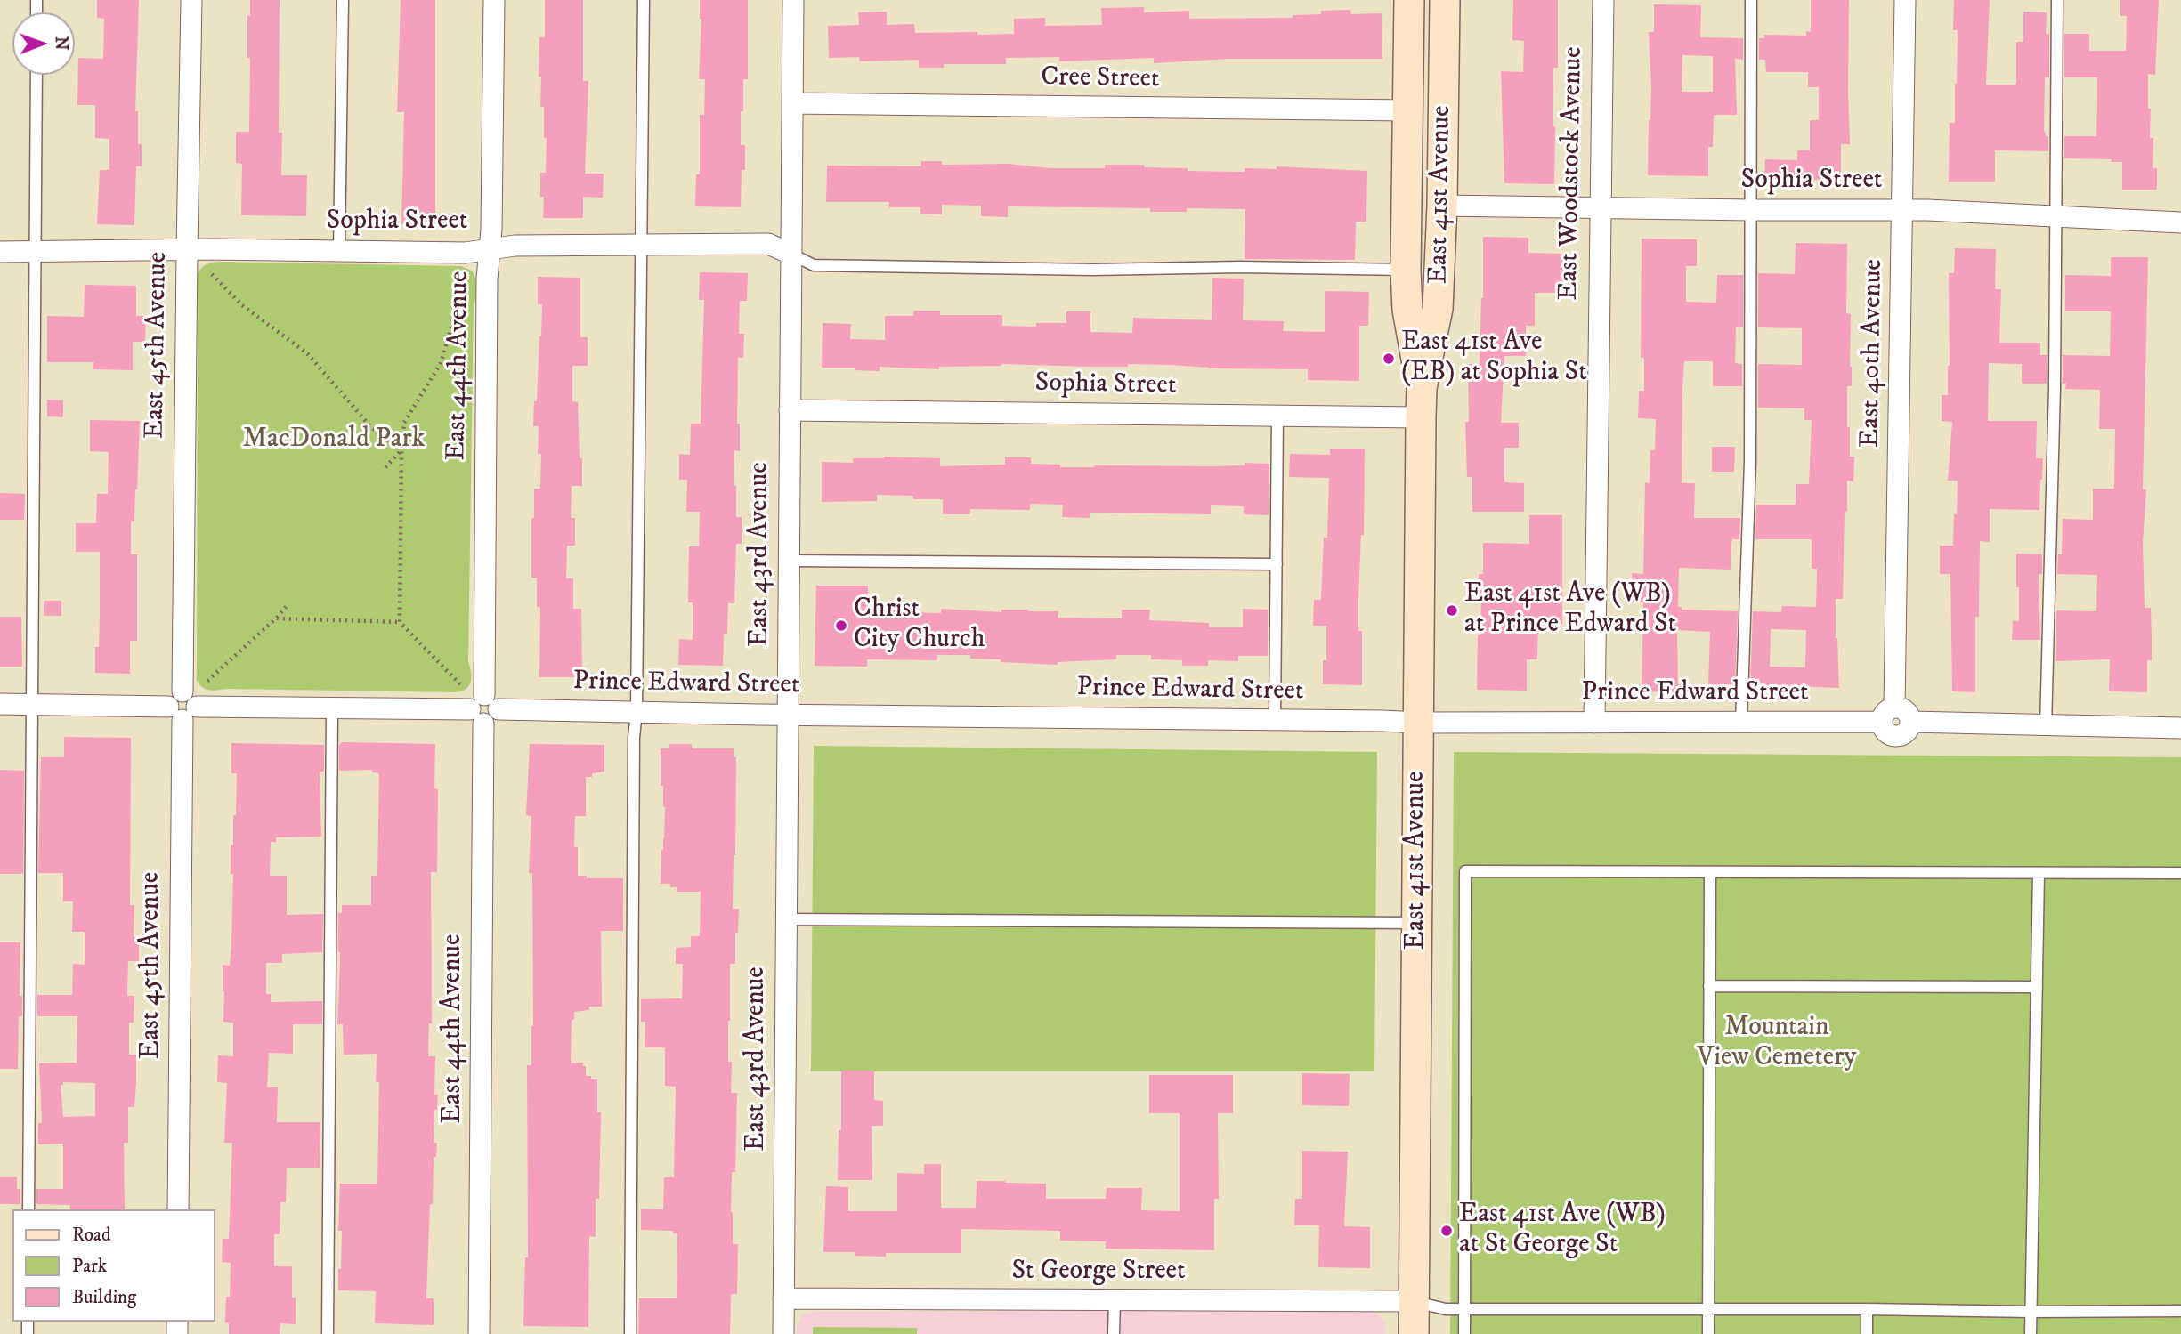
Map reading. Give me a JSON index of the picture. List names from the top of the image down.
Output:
{
  "streets": {
    "main road": ["East 41st Avenue"],
    "street": [
      "Cree Street",
      "East Woodstock Avenue",
      "Sophia Street",
      "East 45th Avenue",
      "East 40th Avenue",
      "East 44th Avenue",
      "East 43rd Avenue",
      "Prince Edward Street",
      "St George Street"
    ]
  },
  "crossings": [
    ["Cree Street", "East 41st Avenue"],
    ["Cree Street", "East 43rd Avenue"],
    ["East Woodstock Avenue", "Sophia Street"],
    ["East Woodstock Avenue", "Prince Edward Street"],
    ["Sophia Street", "East 41st Avenue"],
    ["Sophia Street", "East 45th Avenue"],
    ["Sophia Street", "East 40th Avenue"],
    ["Sophia Street", "East 44th Avenue"],
    ["Sophia Street", "East 43rd Avenue"],
    ["East 41st Avenue", "Prince Edward Street"],
    ["East 41st Avenue", "St George Street"],
    ["East 45th Avenue", "Prince Edward Street"],
    ["East 40th Avenue", "Prince Edward Street"],
    ["East 44th Avenue", "Prince Edward Street"],
    ["East 43rd Avenue", "Prince Edward Street"],
    ["East 43rd Avenue", "St George Street"]
  ],
  "parks": ["MacDonald Park", "Mountain View Cemetery"],
  "places": [
    "East 41st Ave (EB) at Sophia St",
    "East 41st Ave (WB) at Prince Edward St",
    "Christ City Church",
    "East 41st Ave (WB) at St George St"
  ],
  "legend": ["Road", "Park", "Building"],
  "north": "right"
}
